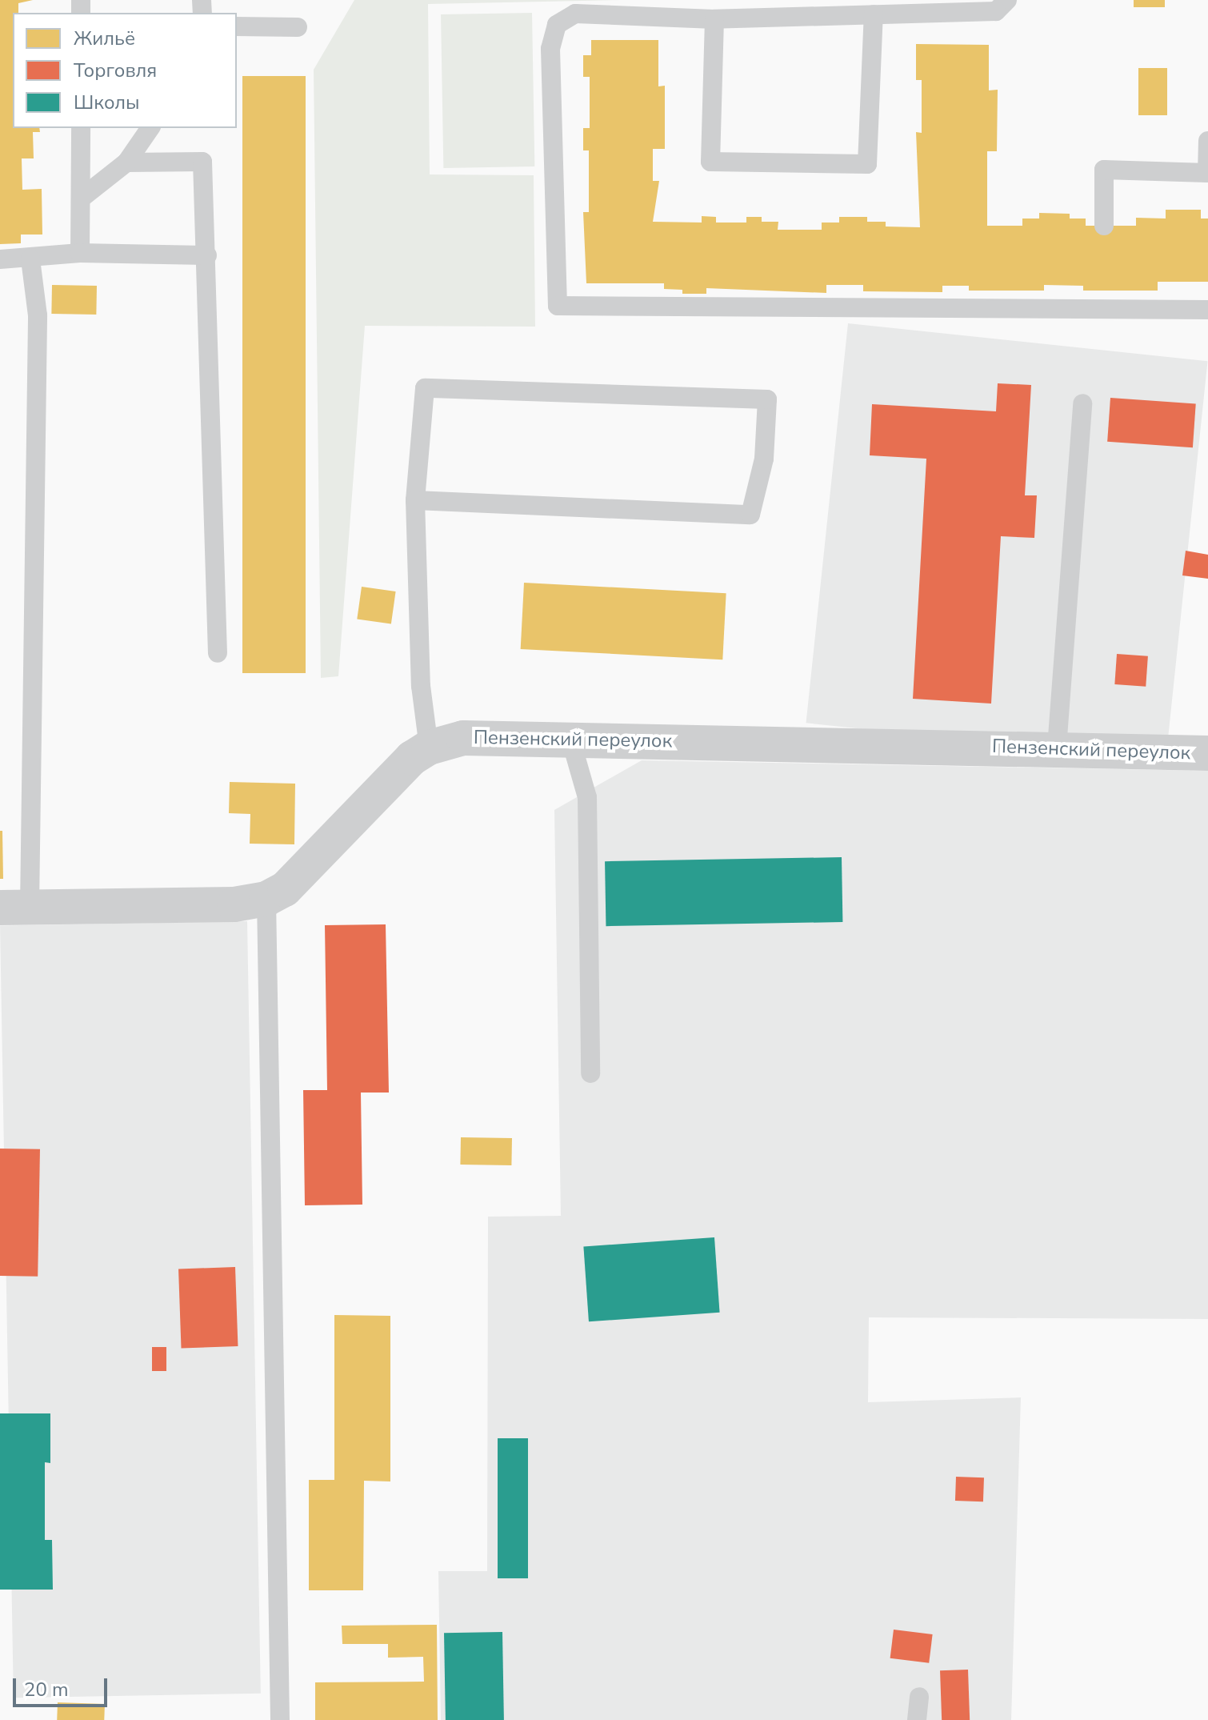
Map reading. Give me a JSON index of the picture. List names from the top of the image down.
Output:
{
  "streets": {
    "street": ["Пензенский переулок"]
  },
  "legend": ["Жильё", "Торговля", "Школы"],
  "scale_bar": "20 m"
}
